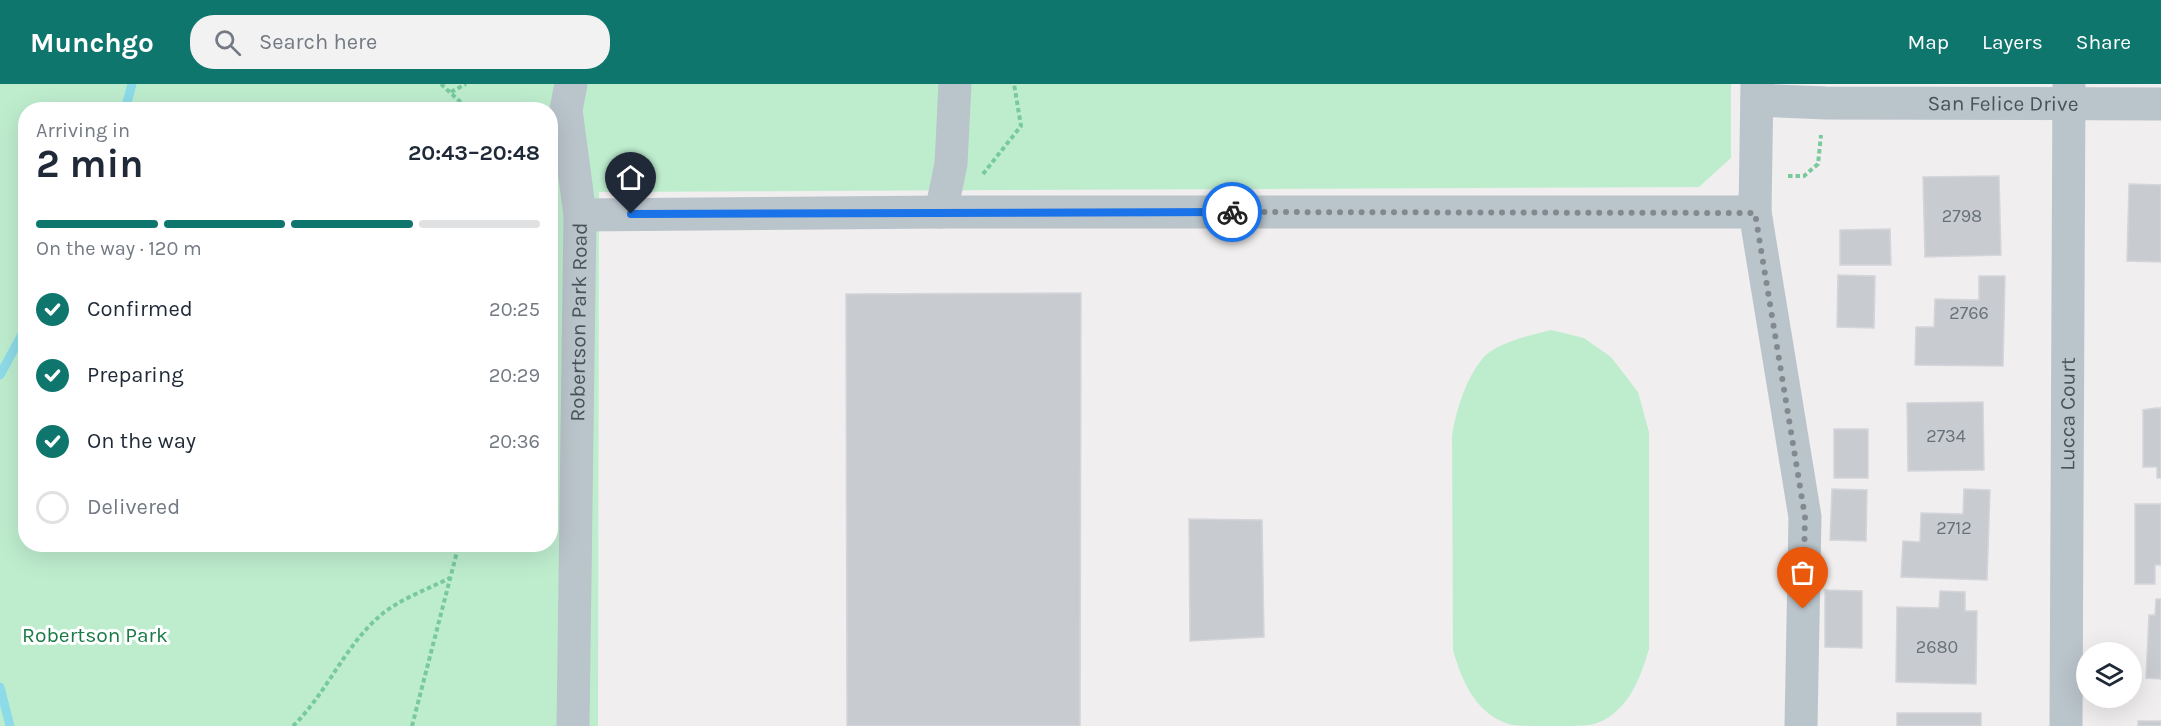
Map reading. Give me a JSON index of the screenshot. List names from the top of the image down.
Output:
{
  "streets": {
    "street": ["San Felice Drive", "Robertson Park Road", "Lucca Court"]
  },
  "crossings": [
    ["San Felice Drive", "Lucca Court"]
  ],
  "parks": ["Robertson Park"],
  "house_numbers": [
    "2798",
    "2766",
    "2734",
    "2712",
    "2680"
  ],
  "page": {
    "header": "Munchgo",
    "search": "Search here",
    "nav": ["Map", "Layers", "Share"],
    "heading": ["2 min", "Arriving in", "20:43–20:48"],
    "bar": "On the way · 120 m",
    "list": [
      ["Confirmed", "20:25"],
      ["Preparing", "20:29"],
      ["On the way", "20:36"],
      "Delivered"
    ]
  }
}
